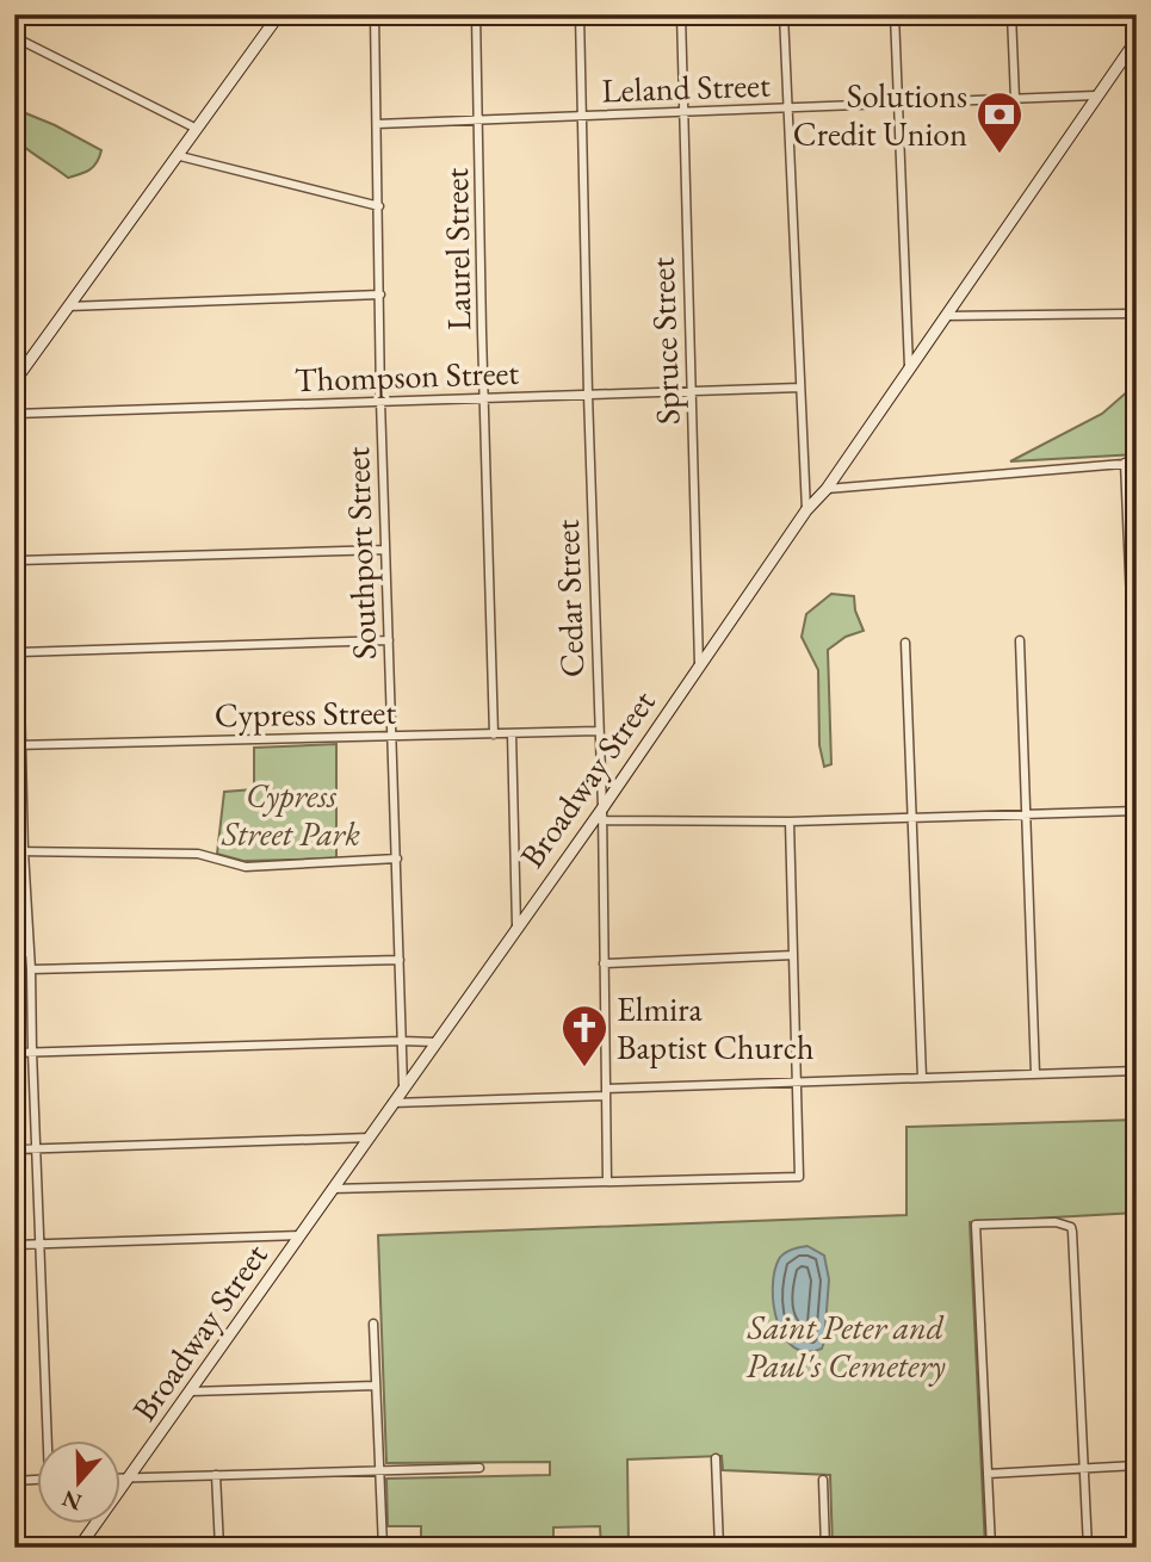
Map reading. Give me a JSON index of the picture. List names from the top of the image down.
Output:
{
  "streets": {
    "street": [
      "Leland Street",
      "Laurel Street",
      "Spruce Street",
      "Thompson Street",
      "Southport Street",
      "Cedar Street",
      "Cypress Street",
      "Broadway Street"
    ]
  },
  "crossings": [
    ["Leland Street", "Laurel Street"],
    ["Leland Street", "Spruce Street"],
    ["Leland Street", "Southport Street"],
    ["Leland Street", "Cedar Street"],
    ["Leland Street", "Broadway Street"],
    ["Laurel Street", "Thompson Street"],
    ["Laurel Street", "Cypress Street"],
    ["Spruce Street", "Thompson Street"],
    ["Spruce Street", "Broadway Street"],
    ["Thompson Street", "Southport Street"],
    ["Thompson Street", "Cedar Street"],
    ["Southport Street", "Cypress Street"],
    ["Southport Street", "Broadway Street"],
    ["Cedar Street", "Cypress Street"],
    ["Cedar Street", "Broadway Street"]
  ],
  "parks": ["Cypress Street Park", "Saint Peter and Paul's Cemetery"],
  "places": {
    "bank": ["Solutions Credit Union"],
    "church": ["Elmira Baptist Church"]
  },
  "north": "bottom"
}
